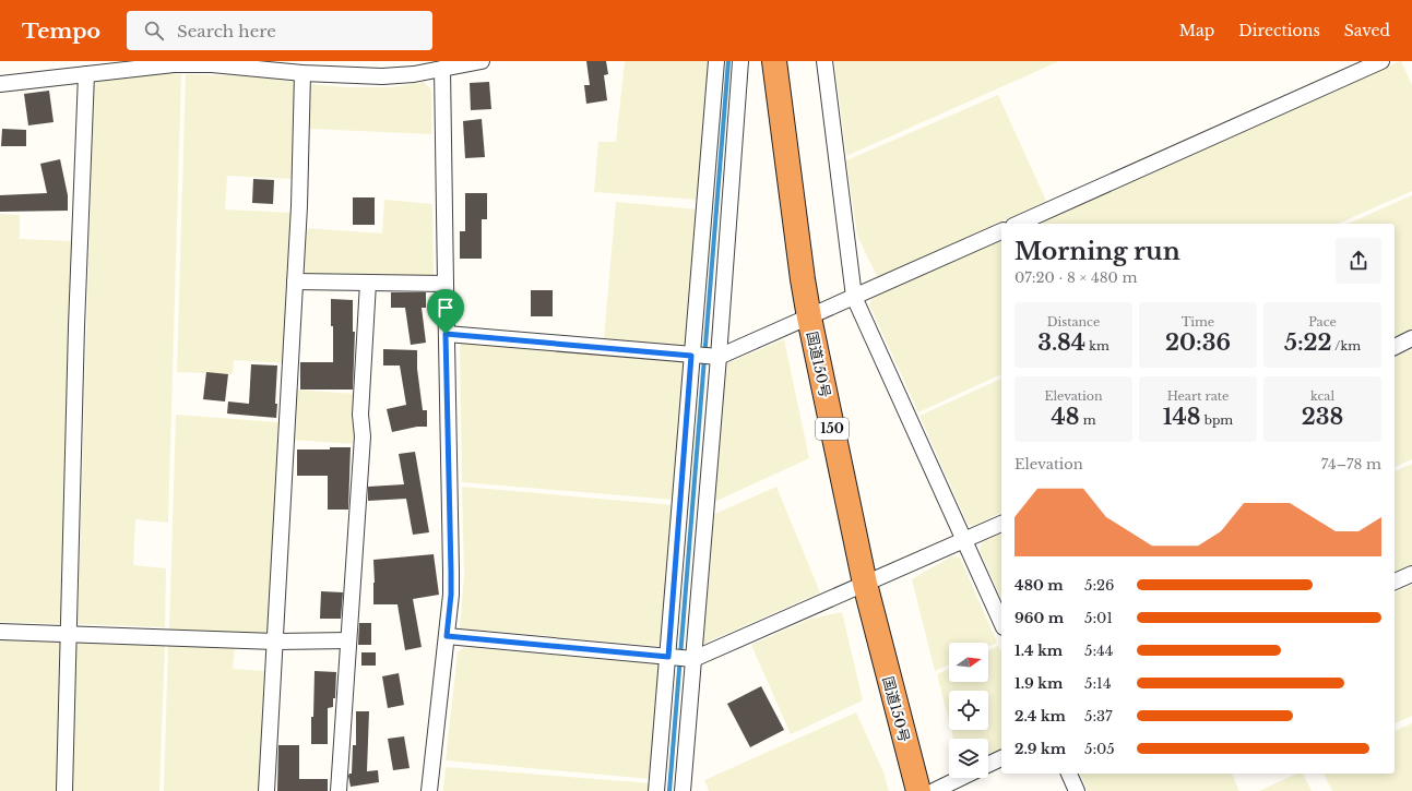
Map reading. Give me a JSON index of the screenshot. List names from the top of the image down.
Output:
{
  "streets": {
    "highway": ["国道150号", "150"]
  },
  "north": "right",
  "page": {
    "header": "Tempo",
    "search": "Search here",
    "nav": ["Map", "Directions", "Saved"],
    "heading": ["Morning run", "07:20 · 8 × 480 m"],
    "stats": [
      ["Distance", "3.84 km"],
      ["Time", "20:36"],
      ["Pace", "5:22 /km"],
      ["Elevation", "48 m"],
      ["Heart rate", "148 bpm"],
      ["kcal", "238"]
    ],
    "chart": ["Elevation", "74–78 m"],
    "list": [
      {
        "name": "480 m",
        "note": "5:26"
      },
      {
        "name": "960 m",
        "note": "5:01"
      },
      {
        "name": "1.4 km",
        "note": "5:44"
      },
      {
        "name": "1.9 km",
        "note": "5:14"
      },
      {
        "name": "2.4 km",
        "note": "5:37"
      },
      {
        "name": "2.9 km",
        "note": "5:05"
      }
    ]
  }
}
